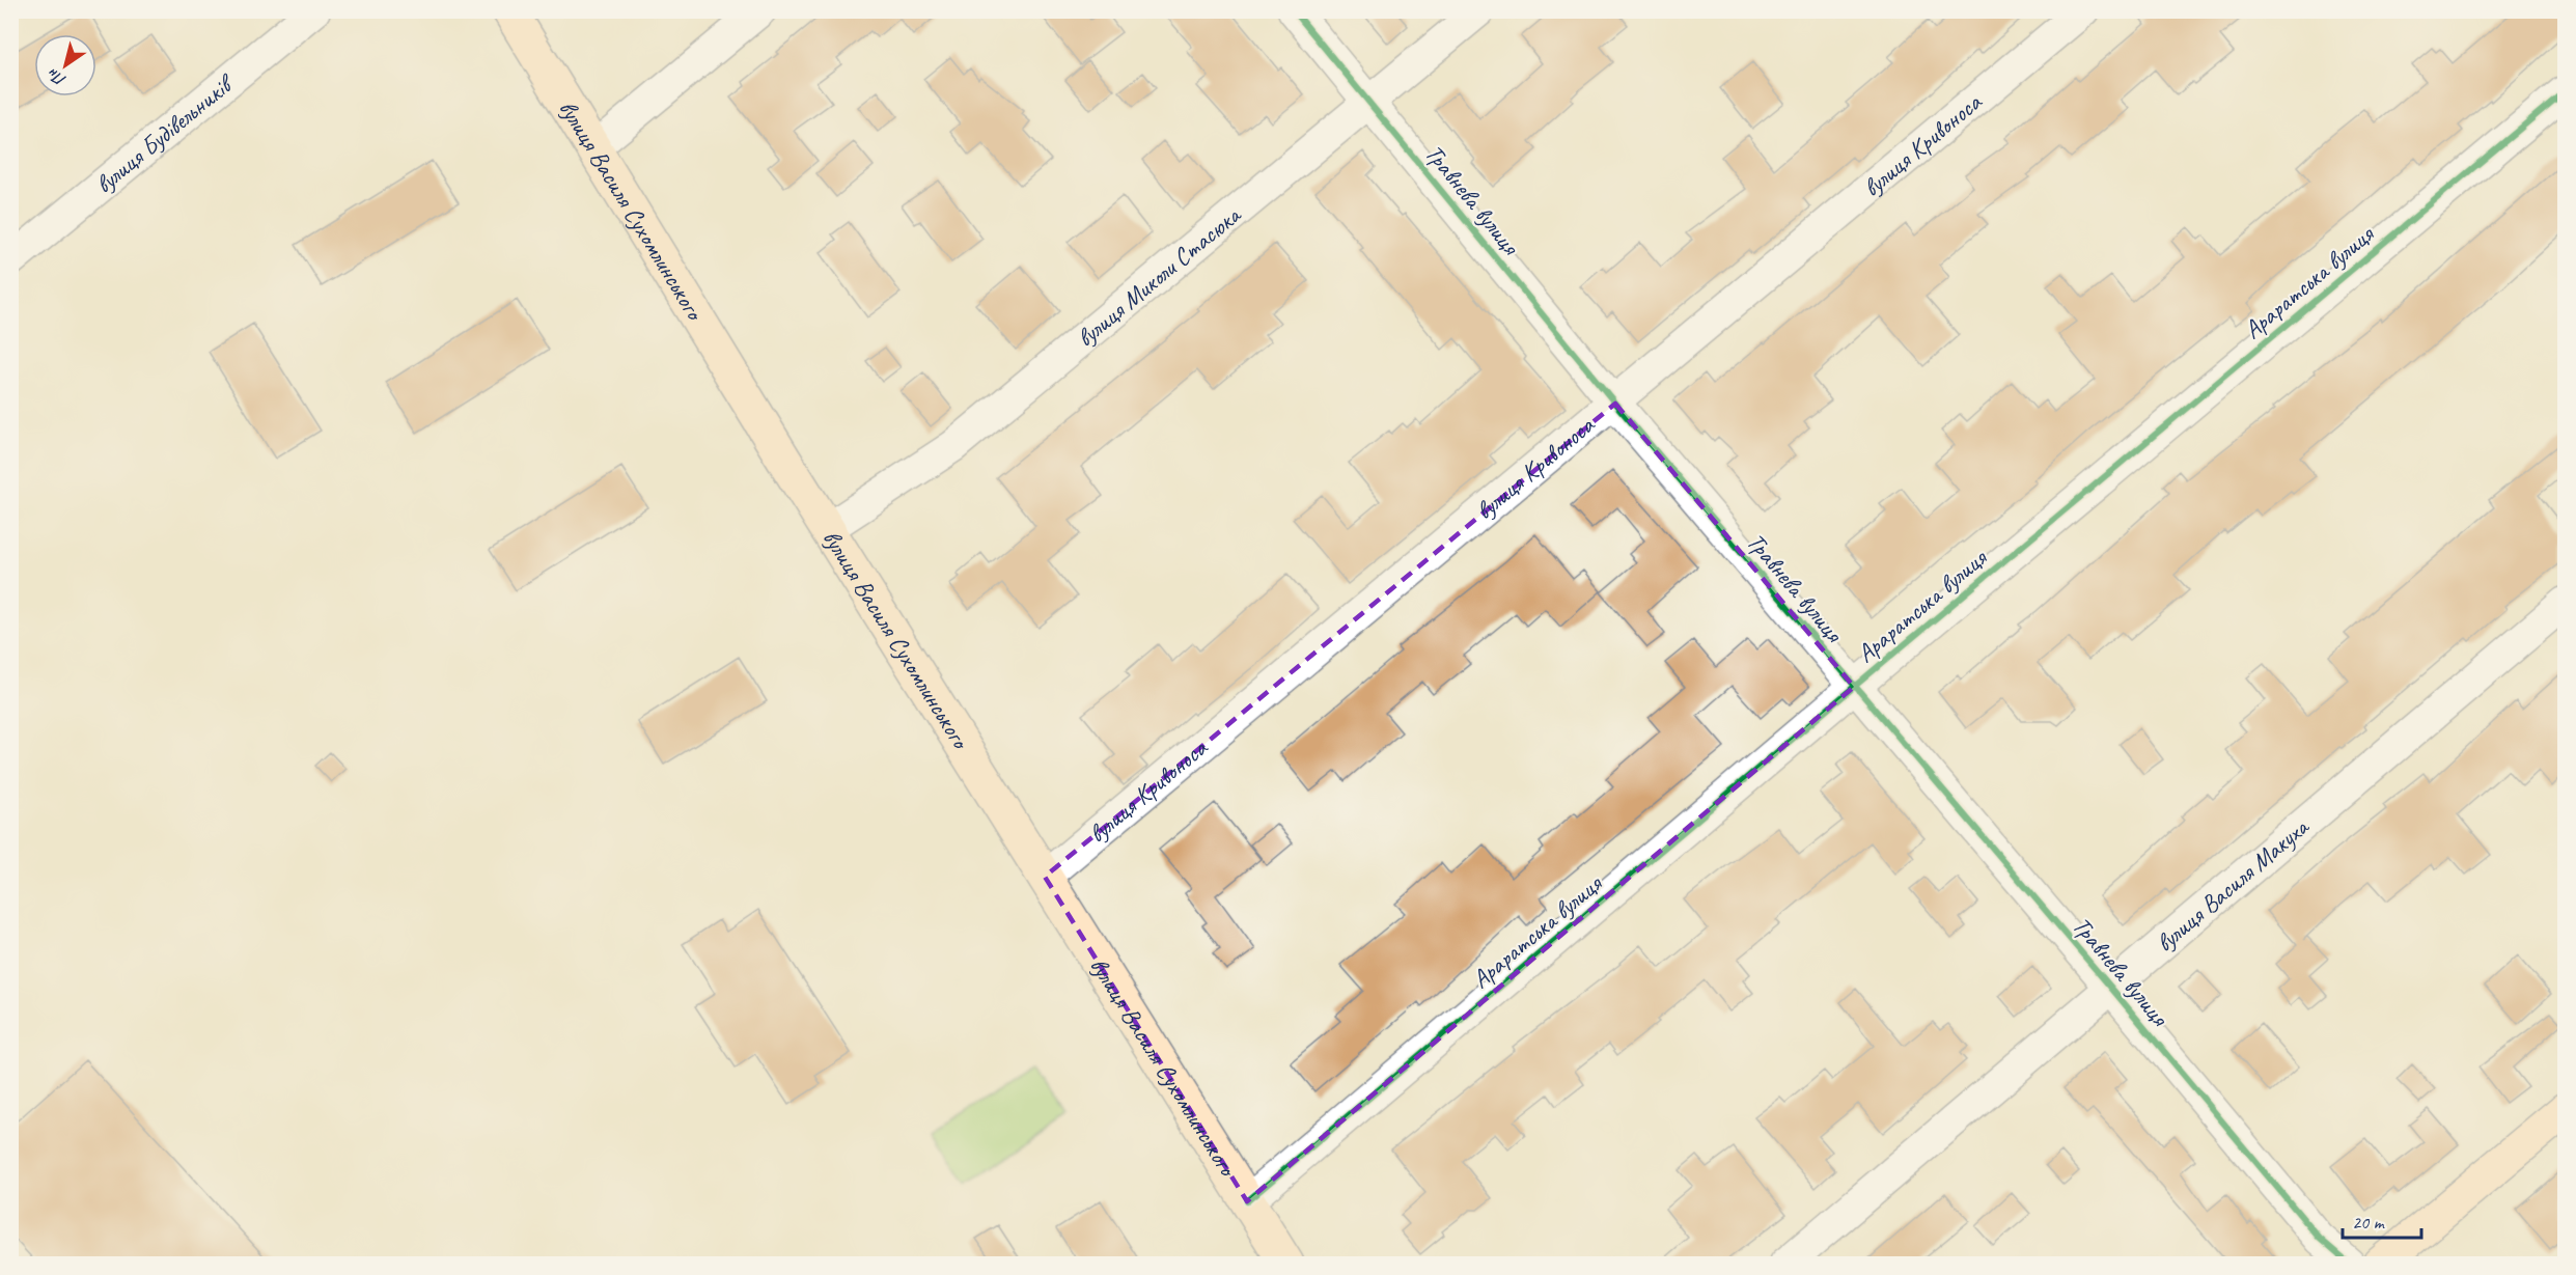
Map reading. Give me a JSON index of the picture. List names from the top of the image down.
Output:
{
  "streets": {
    "main road": ["вулиця Василя Сухомлинського"],
    "street": [
      "вулиця Будівельників",
      "вулиця Кривоноса",
      "Травнева вулиця",
      "вулиця Миколи Стасюка",
      "Араратська вулиця",
      "вулиця Василя Макуха"
    ]
  },
  "crossings": [
    ["вулиця Кривоноса", "Травнева вулиця"],
    ["вулиця Кривоноса", "вулиця Василя Сухомлинського"],
    ["Травнева вулиця", "вулиця Миколи Стасюка"],
    ["Травнева вулиця", "Араратська вулиця"],
    ["Травнева вулиця", "вулиця Василя Макуха"],
    ["вулиця Василя Сухомлинського", "вулиця Миколи Стасюка"],
    ["вулиця Василя Сухомлинського", "Араратська вулиця"]
  ],
  "scale_bar": "20 m",
  "north": "bottom left"
}
